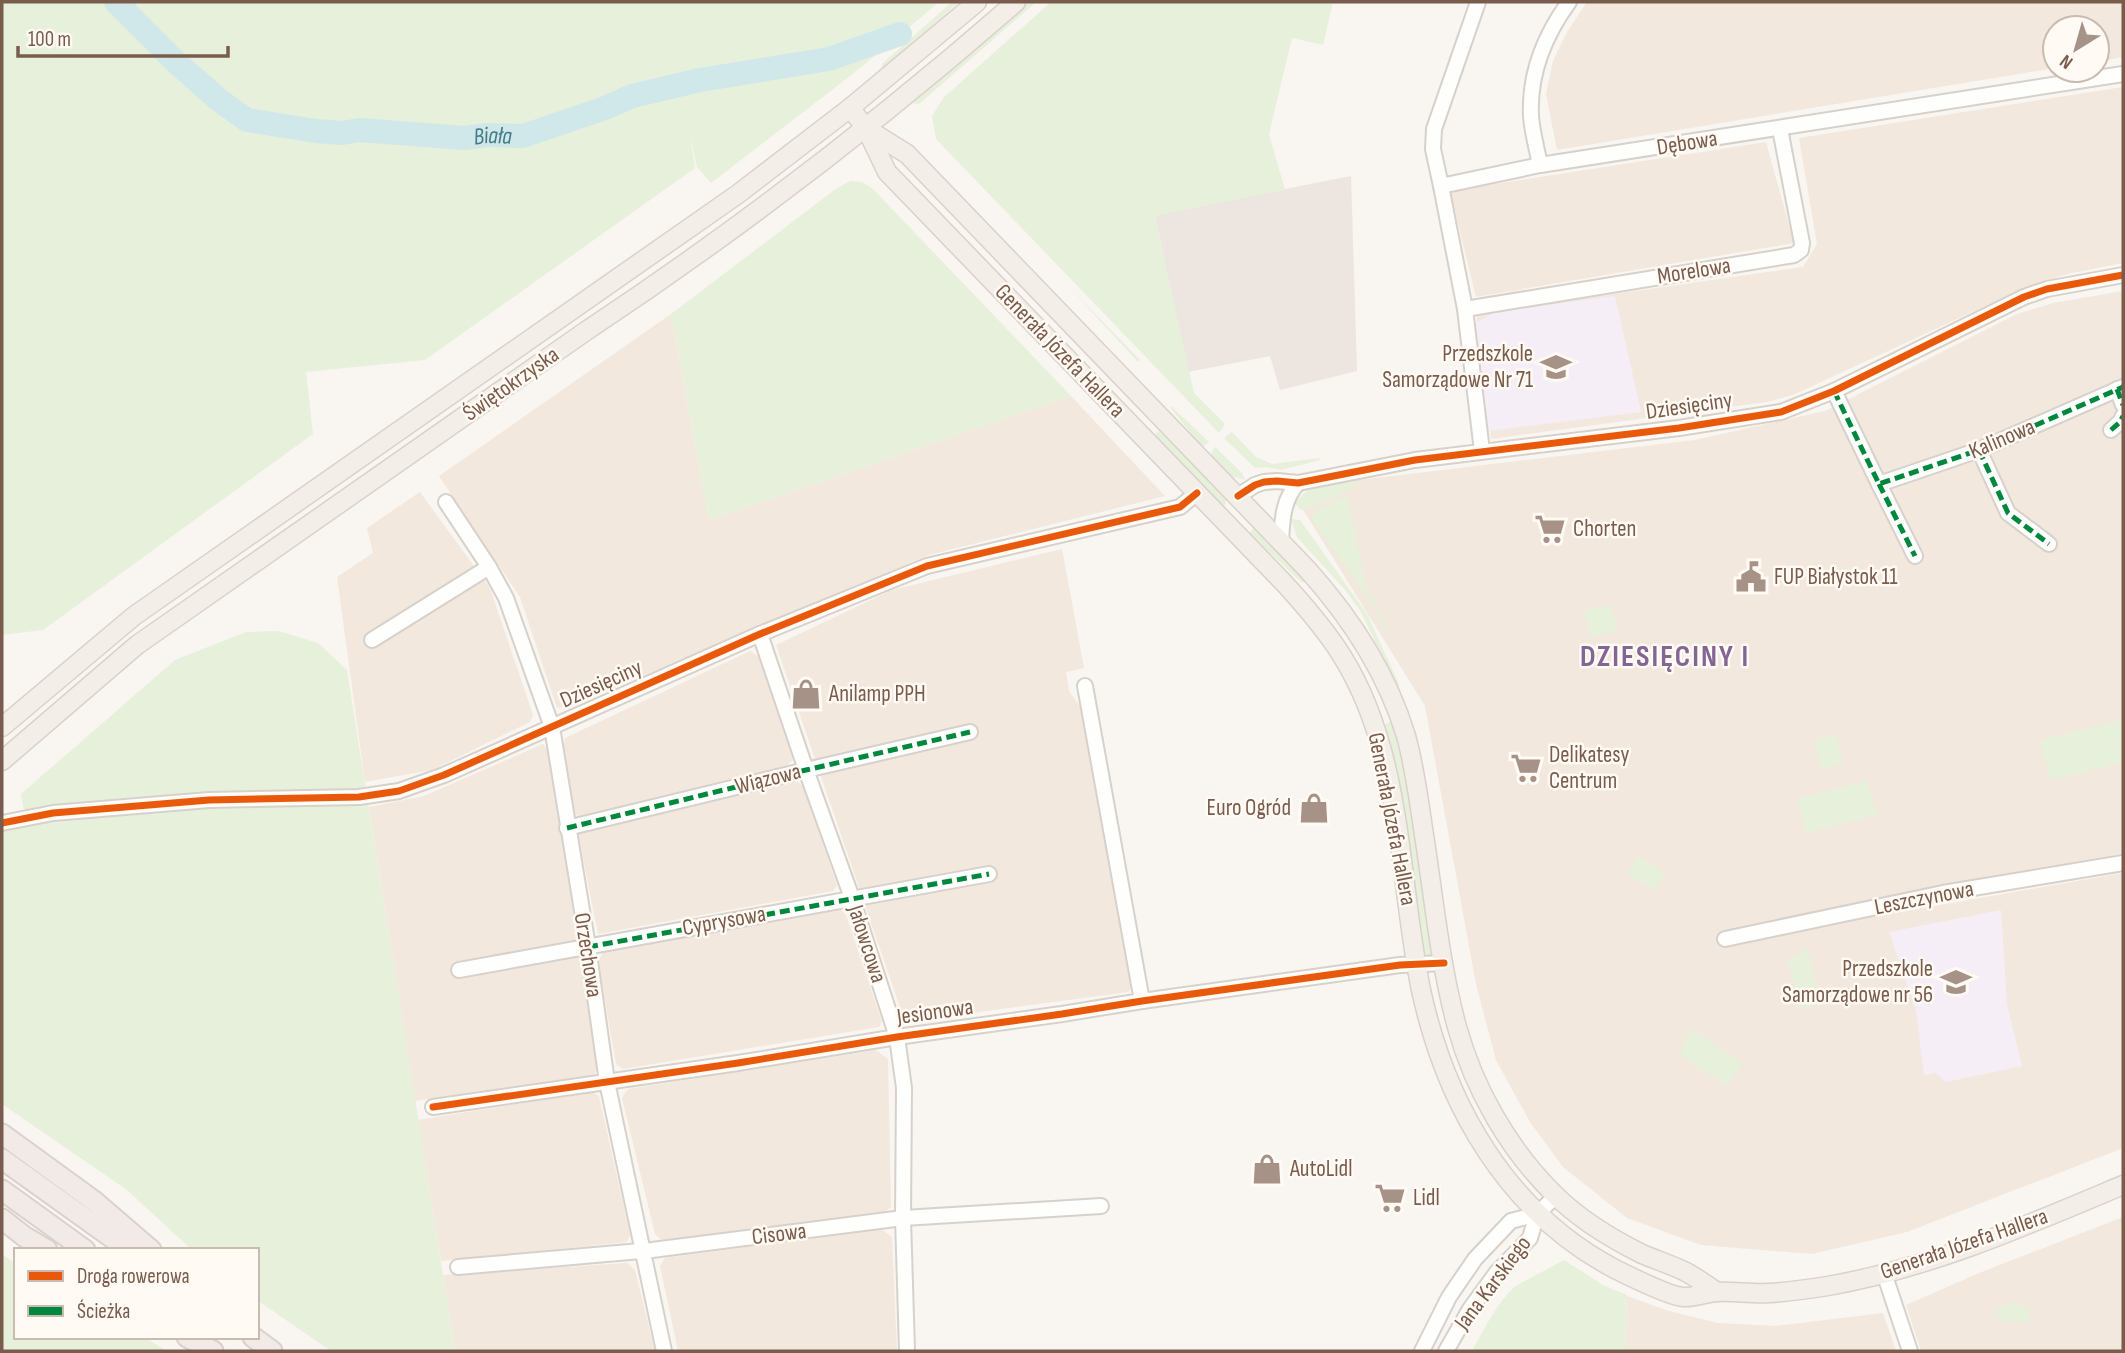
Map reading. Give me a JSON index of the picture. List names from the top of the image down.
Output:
{
  "streets": {
    "main road": ["Generała Józefa Hallera", "Świętokrzyska"],
    "street": [
      "Dębowa",
      "Morelowa",
      "Dziesięciny",
      "Kalinowa",
      "Wiązowa",
      "Leszczynowa",
      "Cyprysowa",
      "Jałowcowa",
      "Orzechowa",
      "Jesionowa",
      "Cisowa",
      "Jana Karskiego"
    ]
  },
  "crossings": [
    ["Dębowa", "Morelowa"],
    ["Generała Józefa Hallera", "Świętokrzyska"],
    ["Generała Józefa Hallera", "Dziesięciny"],
    ["Generała Józefa Hallera", "Jesionowa"],
    ["Generała Józefa Hallera", "Jana Karskiego"],
    ["Dziesięciny", "Jałowcowa"],
    ["Dziesięciny", "Orzechowa"],
    ["Wiązowa", "Jałowcowa"],
    ["Wiązowa", "Orzechowa"],
    ["Cyprysowa", "Jałowcowa"],
    ["Cyprysowa", "Orzechowa"],
    ["Jałowcowa", "Jesionowa"],
    ["Jałowcowa", "Cisowa"],
    ["Orzechowa", "Jesionowa"],
    ["Orzechowa", "Cisowa"]
  ],
  "districts": ["DZIESIĘCINY I"],
  "water": ["Biała"],
  "places": {
    "school or university": ["Przedszkole Samorządowe Nr 71", "Przedszkole Samorządowe nr 56"],
    "supermarket": ["Chorten", "Delikatesy Centrum", "Lidl"],
    "public building": ["FUP Białystok 11"],
    "shop": ["Anilamp PPH", "Euro Ogród", "AutoLidl"]
  },
  "legend": ["Droga rowerowa", "Ścieżka"],
  "scale_bar": "100 m",
  "north": "bottom left"
}
